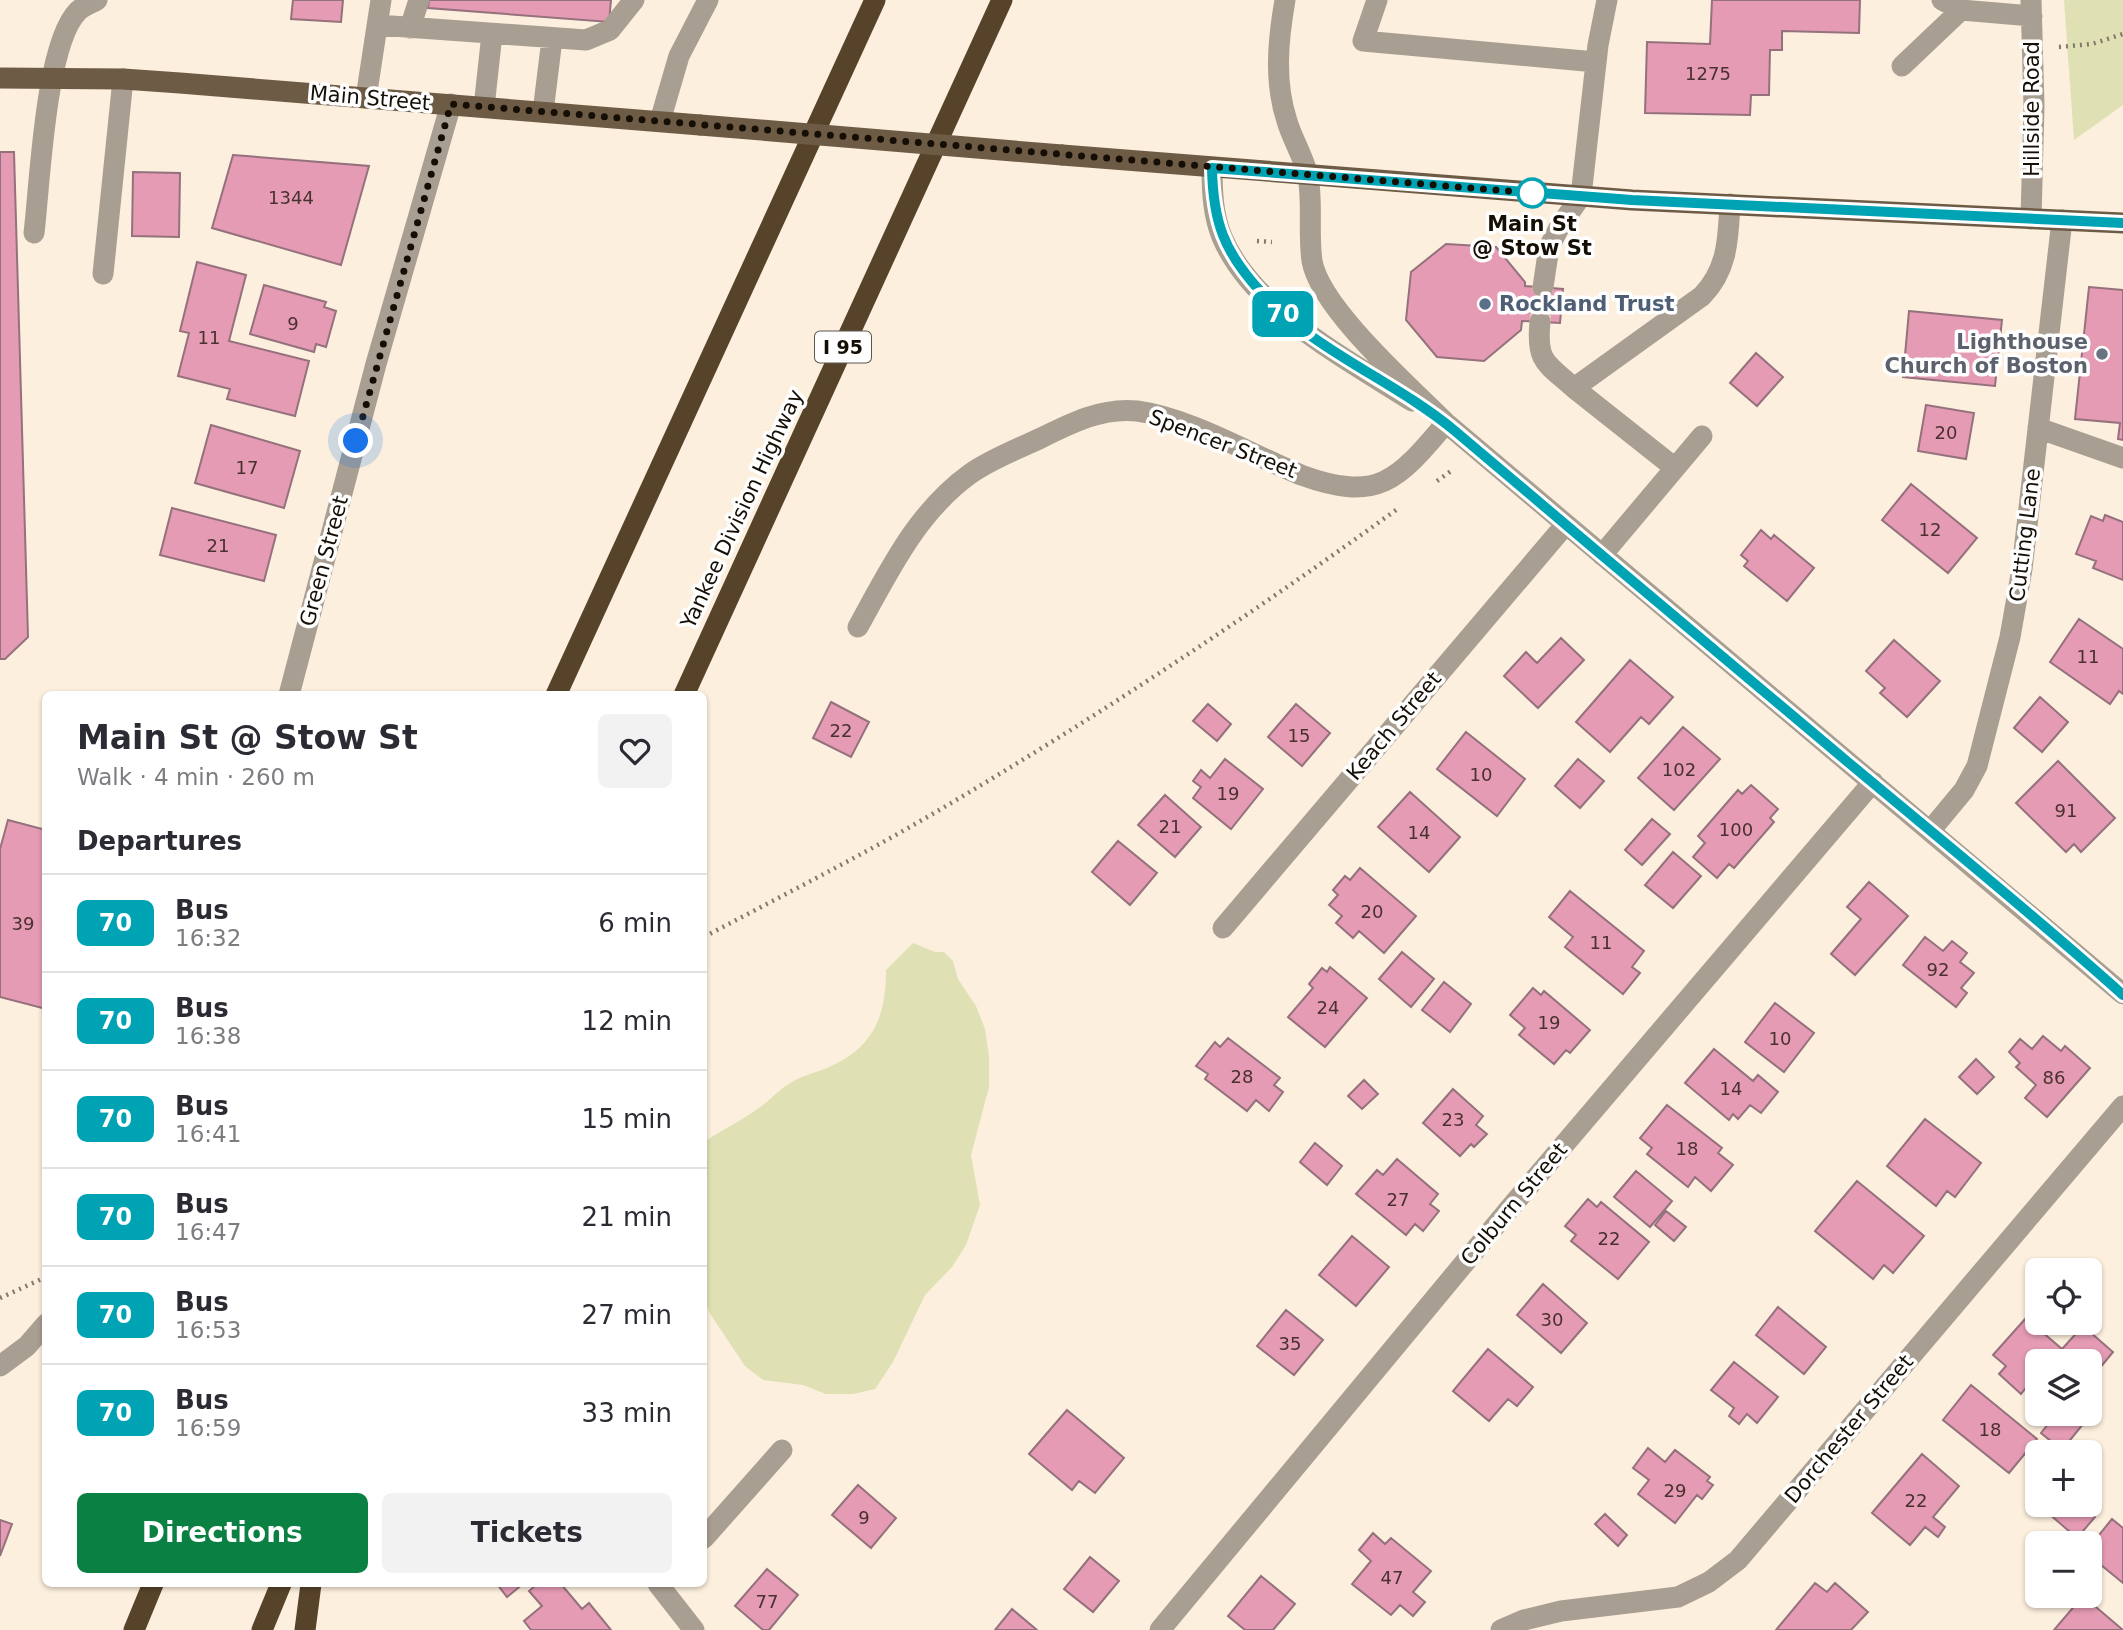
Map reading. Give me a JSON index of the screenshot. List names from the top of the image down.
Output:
{
  "streets": {
    "highway": ["I 95", "Yankee Division Highway"],
    "main road": ["Main Street"],
    "street": [
      "Hillside Road",
      "Spencer Street",
      "Cutting Lane",
      "Green Street",
      "Keach Street",
      "Colburn Street",
      "Dorchester Street"
    ]
  },
  "crossings": [
    ["Main Street", "Hillside Road"],
    ["Main Street", "Cutting Lane"],
    ["Main Street", "Green Street"]
  ],
  "places": ["Main St @ Stow St", "Rockland Trust", "Lighthouse Church of Boston"],
  "lines": ["bus line 70"],
  "house_numbers": [
    "1275",
    "1344",
    "9",
    "11",
    "20",
    "17",
    "12",
    "21",
    "11",
    "22",
    "15",
    "102",
    "10",
    "19",
    "91",
    "21",
    "100",
    "14",
    "20",
    "39",
    "11",
    "92",
    "24",
    "19",
    "10",
    "28",
    "86",
    "14",
    "23",
    "18",
    "27",
    "22",
    "30",
    "35",
    "18",
    "29",
    "22",
    "9",
    "47",
    "77"
  ],
  "page": {
    "on_map": "70",
    "heading": [
      ["Main St @ Stow St", "Walk · 4 min · 260 m"],
      "Departures"
    ],
    "list": [
      {
        "mark": "70",
        "name": "Bus",
        "note": "16:32",
        "value": "6 min"
      },
      {
        "mark": "70",
        "name": "Bus",
        "note": "16:38",
        "value": "12 min"
      },
      {
        "mark": "70",
        "name": "Bus",
        "note": "16:41",
        "value": "15 min"
      },
      {
        "mark": "70",
        "name": "Bus",
        "note": "16:47",
        "value": "21 min"
      },
      {
        "mark": "70",
        "name": "Bus",
        "note": "16:53",
        "value": "27 min"
      },
      {
        "mark": "70",
        "name": "Bus",
        "note": "16:59",
        "value": "33 min"
      }
    ],
    "map_buttons": ["+", "−"],
    "buttons": ["Directions", "Tickets"]
  }
}
